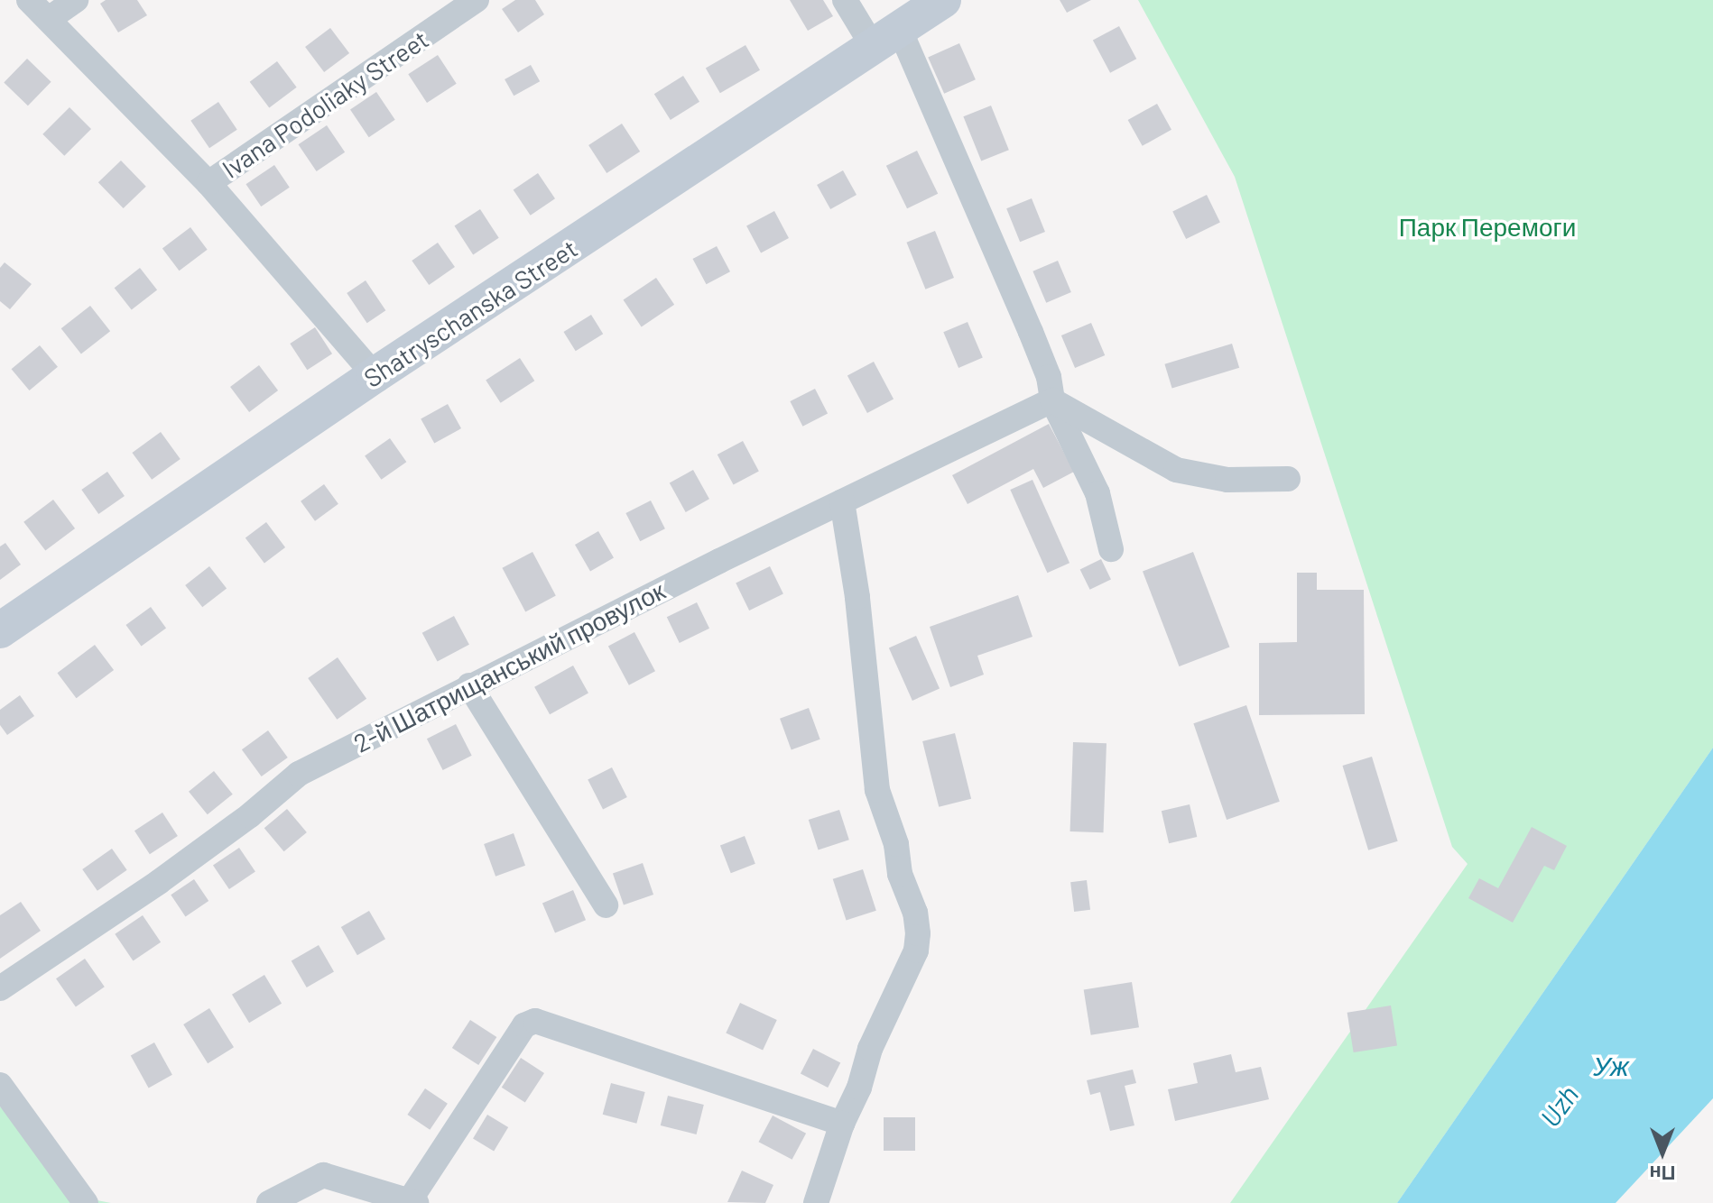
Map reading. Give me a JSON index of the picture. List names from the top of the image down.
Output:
{
  "streets": {
    "street": ["Ivana Podoliaky Street", "Shatryschanska Street", "2-й Шатрищанський провулок"]
  },
  "water": ["Уж", "Uzh"],
  "parks": ["Парк Перемоги"],
  "north": "bottom"
}
